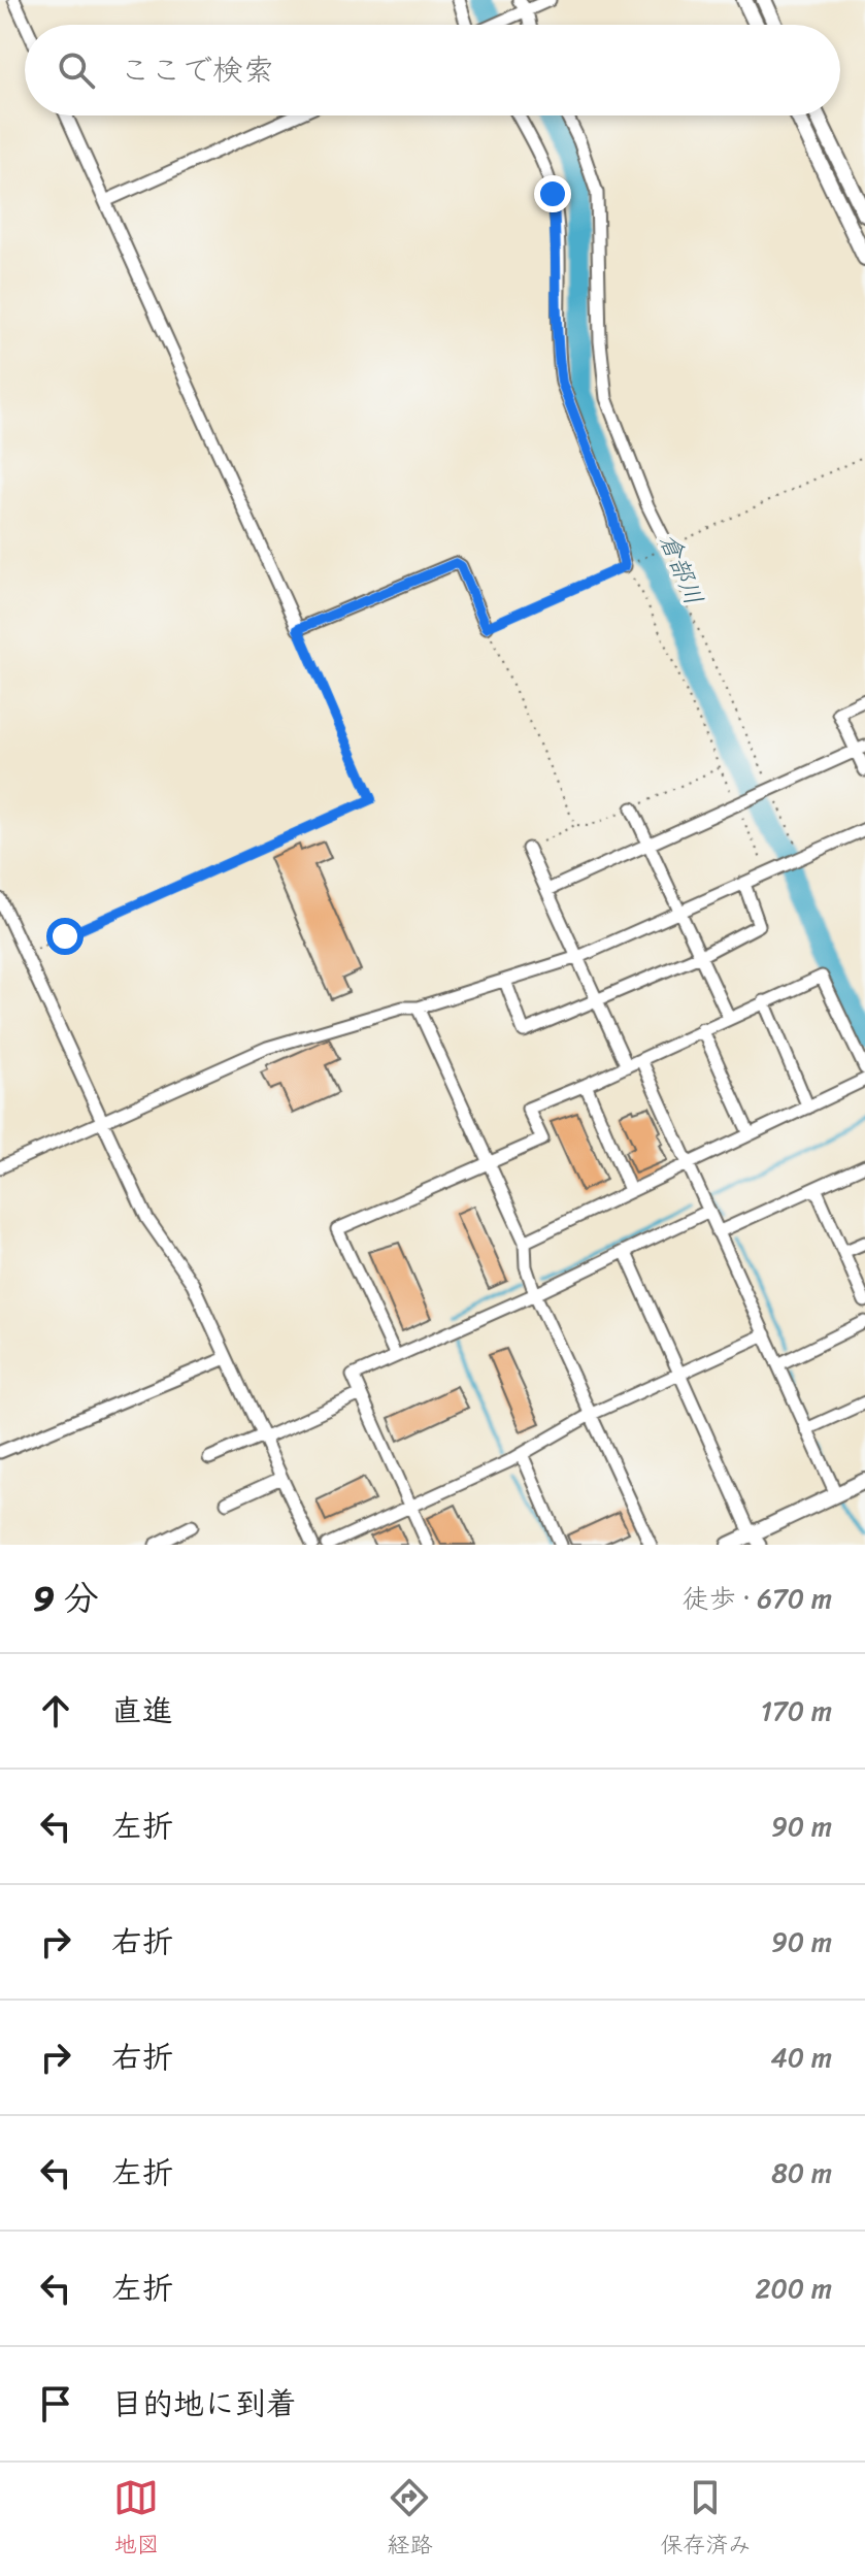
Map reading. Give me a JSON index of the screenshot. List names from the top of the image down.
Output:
{
  "water": ["倉部川"],
  "page": {
    "search": "ここで検索",
    "heading": ["9 分", "徒歩 · 670 m"],
    "list": [
      ["直進", "170 m"],
      ["左折", "90 m"],
      ["右折", "90 m"],
      ["右折", "40 m"],
      ["左折", "80 m"],
      ["左折", "200 m"],
      "目的地に到着"
    ],
    "nav": ["地図", "経路", "保存済み"]
  }
}
